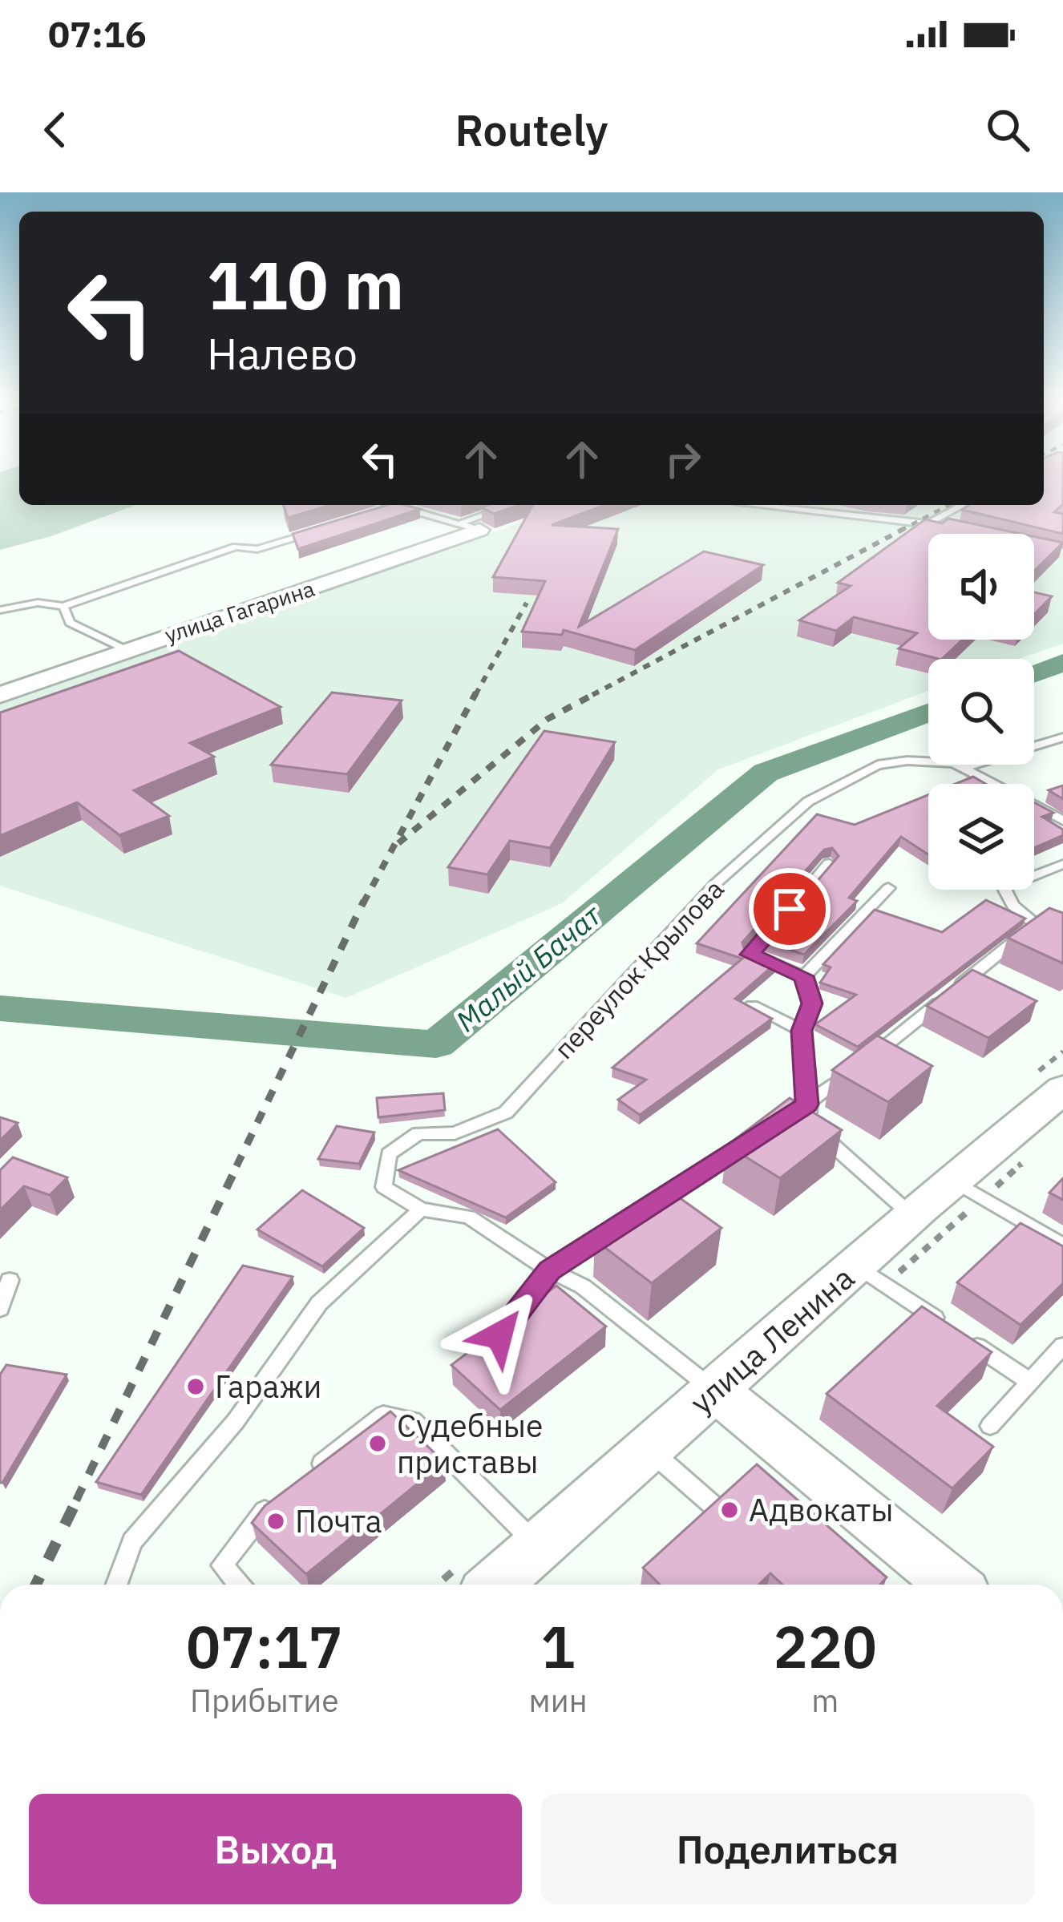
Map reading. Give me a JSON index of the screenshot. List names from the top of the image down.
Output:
{
  "streets": {
    "street": ["улица Гагарина", "улица Ленина"],
    "lane": ["переулок Крылова"]
  },
  "water": ["Малый Бачат"],
  "places": [
    "Гаражи",
    "Судебные приставы",
    "Адвокаты",
    "Почта"
  ],
  "page": {
    "status": "07:16",
    "header": "Routely",
    "turn": ["110 m", "Налево"],
    "eta": [
      "07:17",
      "Прибытие",
      "1",
      "мин",
      "220",
      "m"
    ],
    "buttons": ["Выход", "Поделиться"]
  }
}
